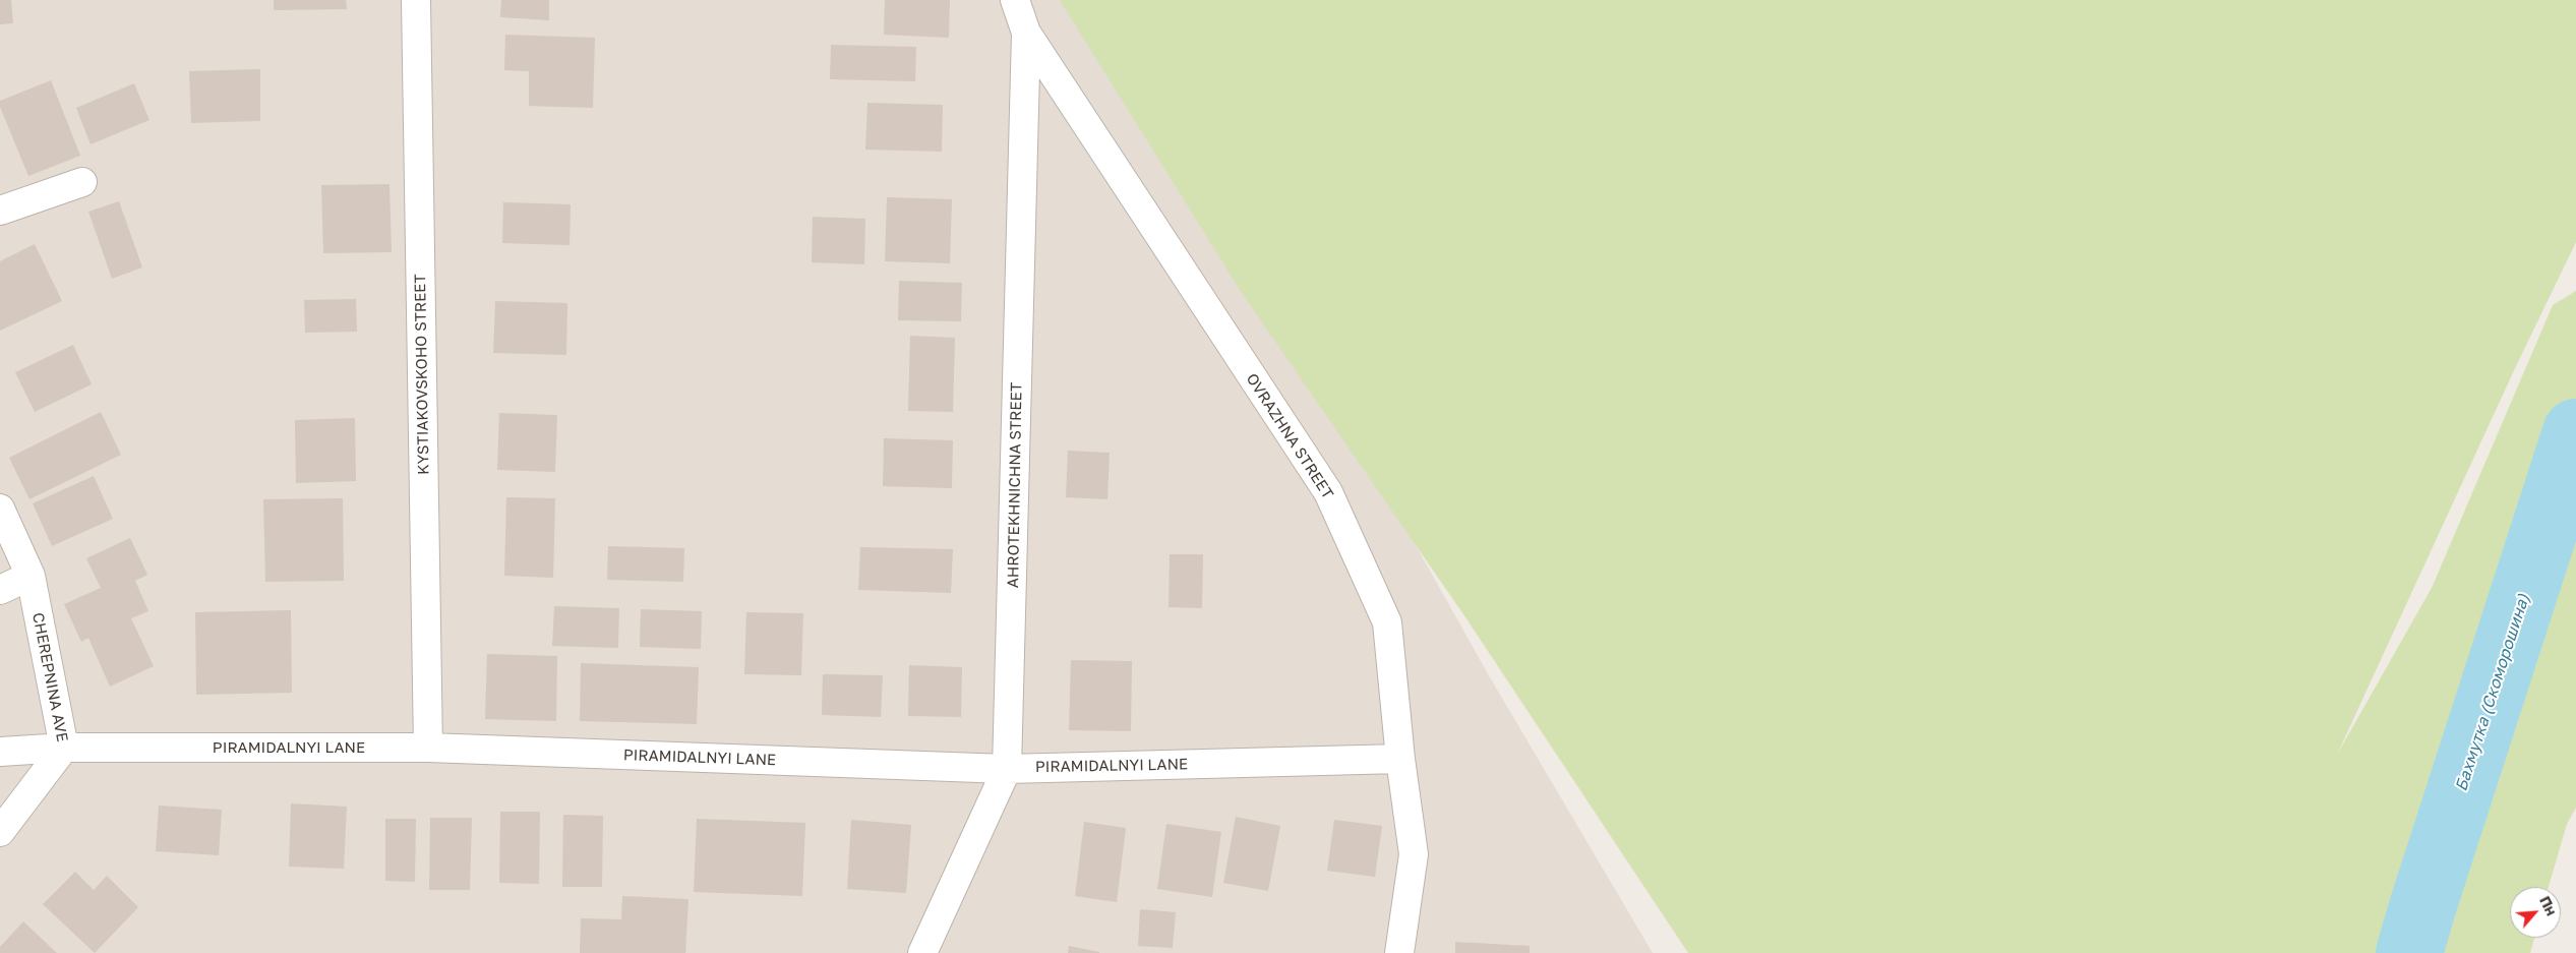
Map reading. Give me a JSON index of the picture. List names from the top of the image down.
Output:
{
  "streets": {
    "street": [
      "KYSTIAKOVSKOHO STREET",
      "OVRAZHNA STREET",
      "AHROTEKHNICHNA STREET",
      "CHEREPNINA AVE",
      "PIRAMIDALNYI LANE"
    ]
  },
  "crossings": [
    ["KYSTIAKOVSKOHO STREET", "PIRAMIDALNYI LANE"],
    ["OVRAZHNA STREET", "AHROTEKHNICHNA STREET"],
    ["OVRAZHNA STREET", "PIRAMIDALNYI LANE"],
    ["AHROTEKHNICHNA STREET", "PIRAMIDALNYI LANE"],
    ["CHEREPNINA AVE", "PIRAMIDALNYI LANE"]
  ],
  "water": ["Бахмутка (Скоморошина)"],
  "north": "top right"
}
